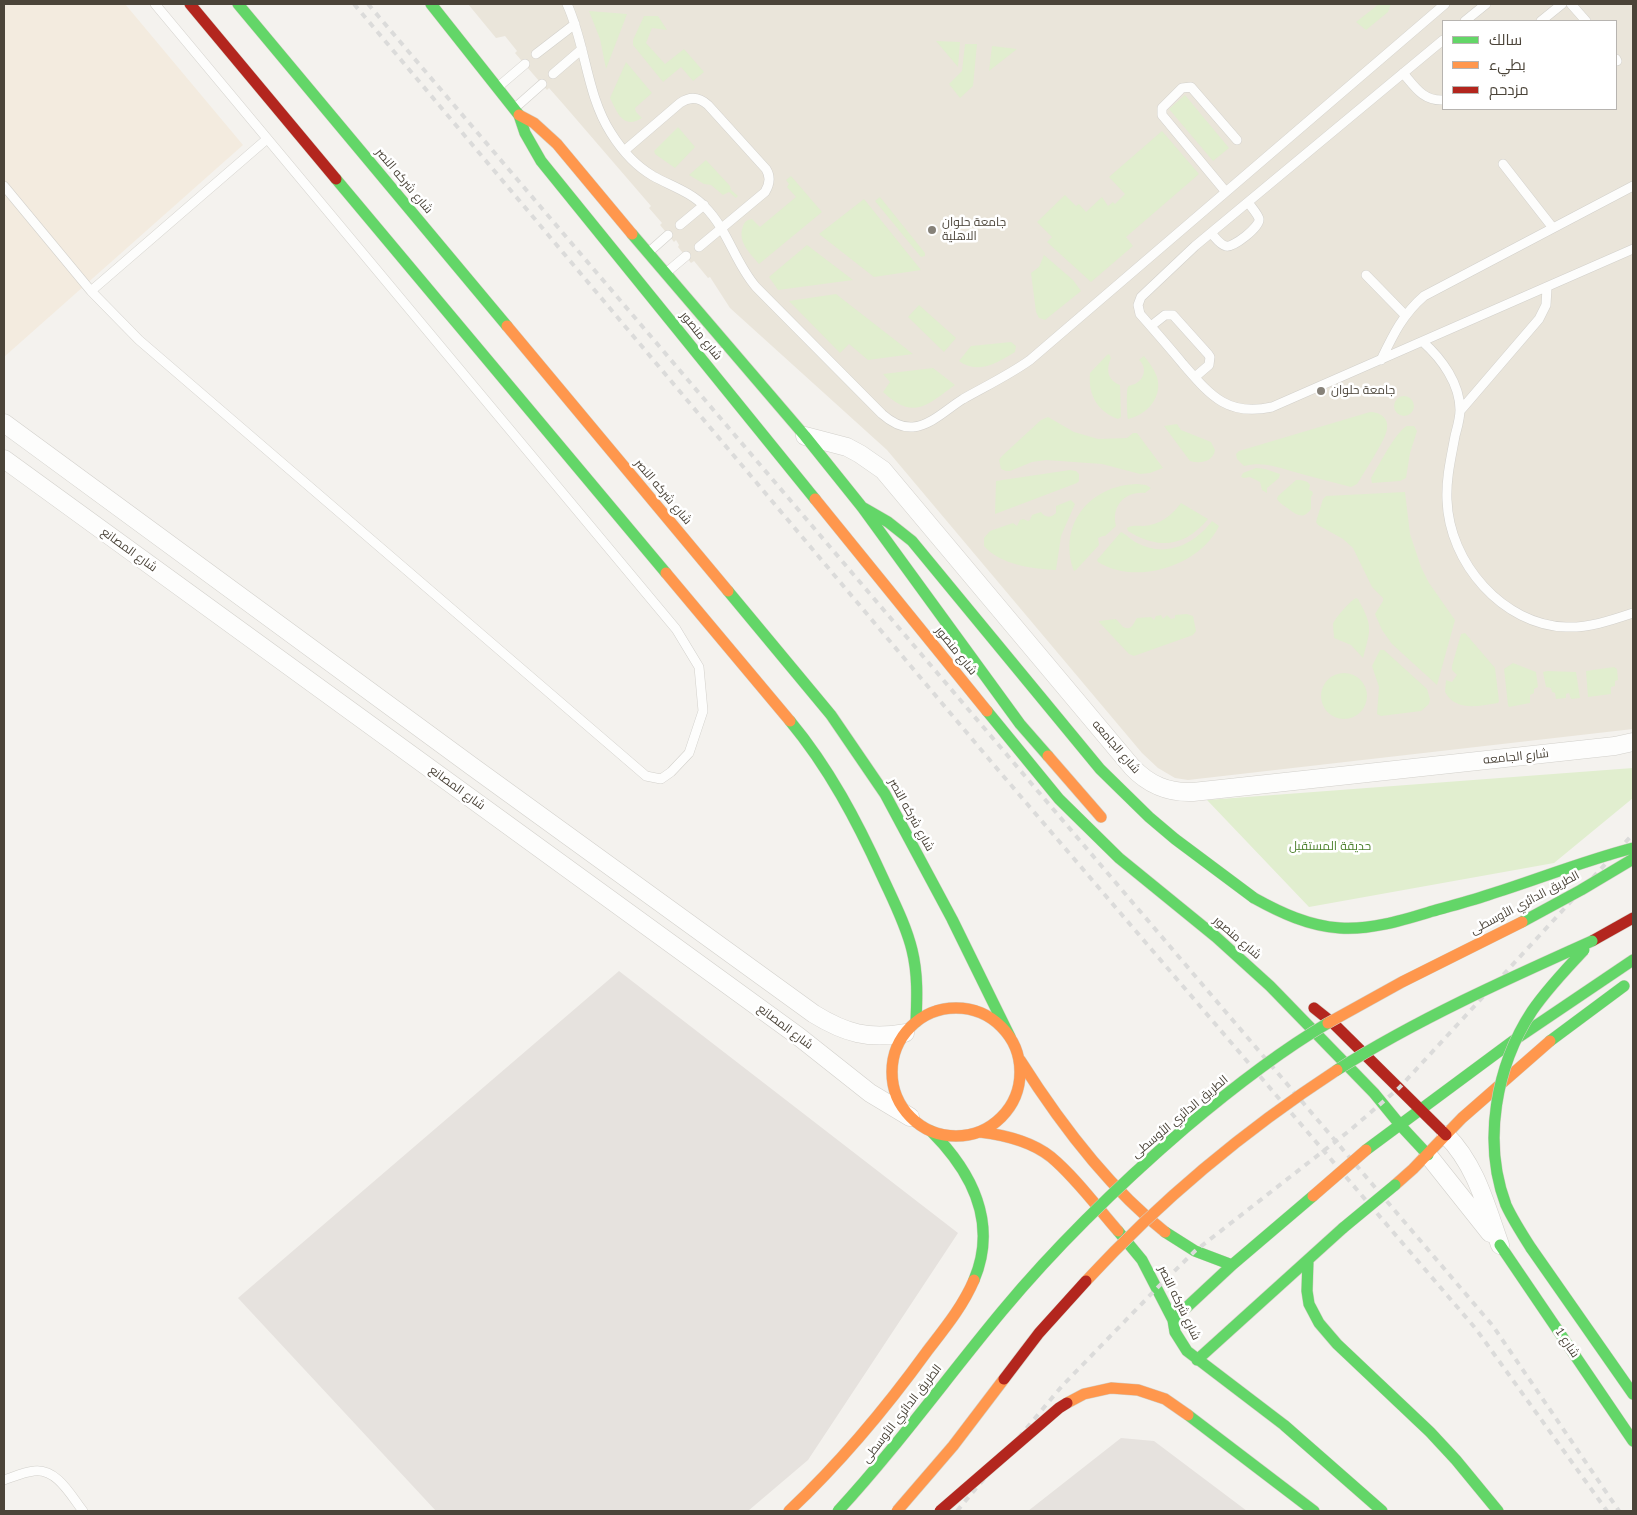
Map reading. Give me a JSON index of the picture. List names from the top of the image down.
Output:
{
  "streets": {
    "main road": [
      "شارع شركه النصر",
      "شارع منصور",
      "الطريق الدائري الأوسطى",
      "شارع 1"
    ],
    "street": ["شارع المصانع", "شارع الجامعه"]
  },
  "crossings": [
    ["شارع شركه النصر", "شارع المصانع"],
    ["شارع منصور", "شارع الجامعه"],
    ["شارع منصور", "شارع 1"]
  ],
  "parks": ["حديقة المستقبل"],
  "places": ["جامعة حلوان الاهلية", "جامعة حلوان"],
  "legend": ["سالك", "بطيء", "مزدحم"]
}
